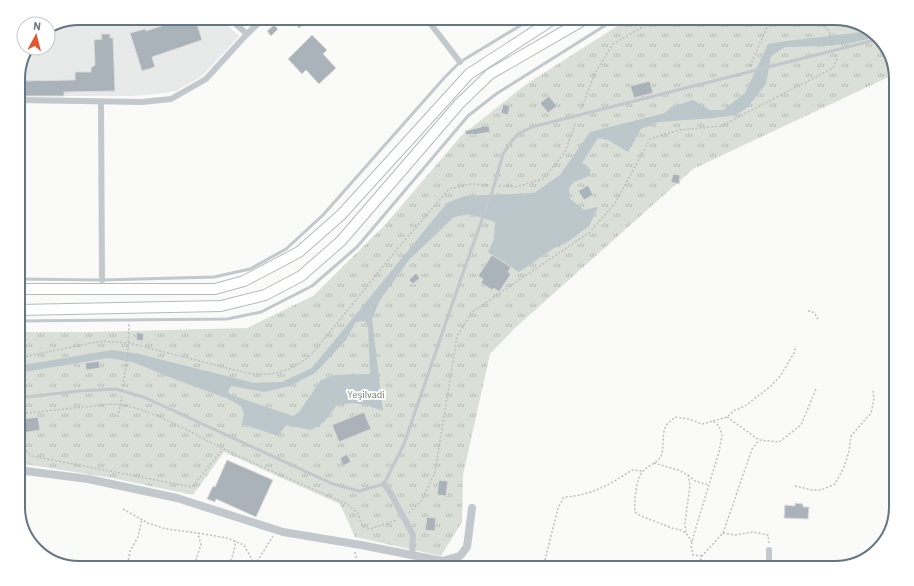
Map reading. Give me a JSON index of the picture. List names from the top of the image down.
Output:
{
  "parks": ["Yeşilvadi"],
  "north": "top"
}
